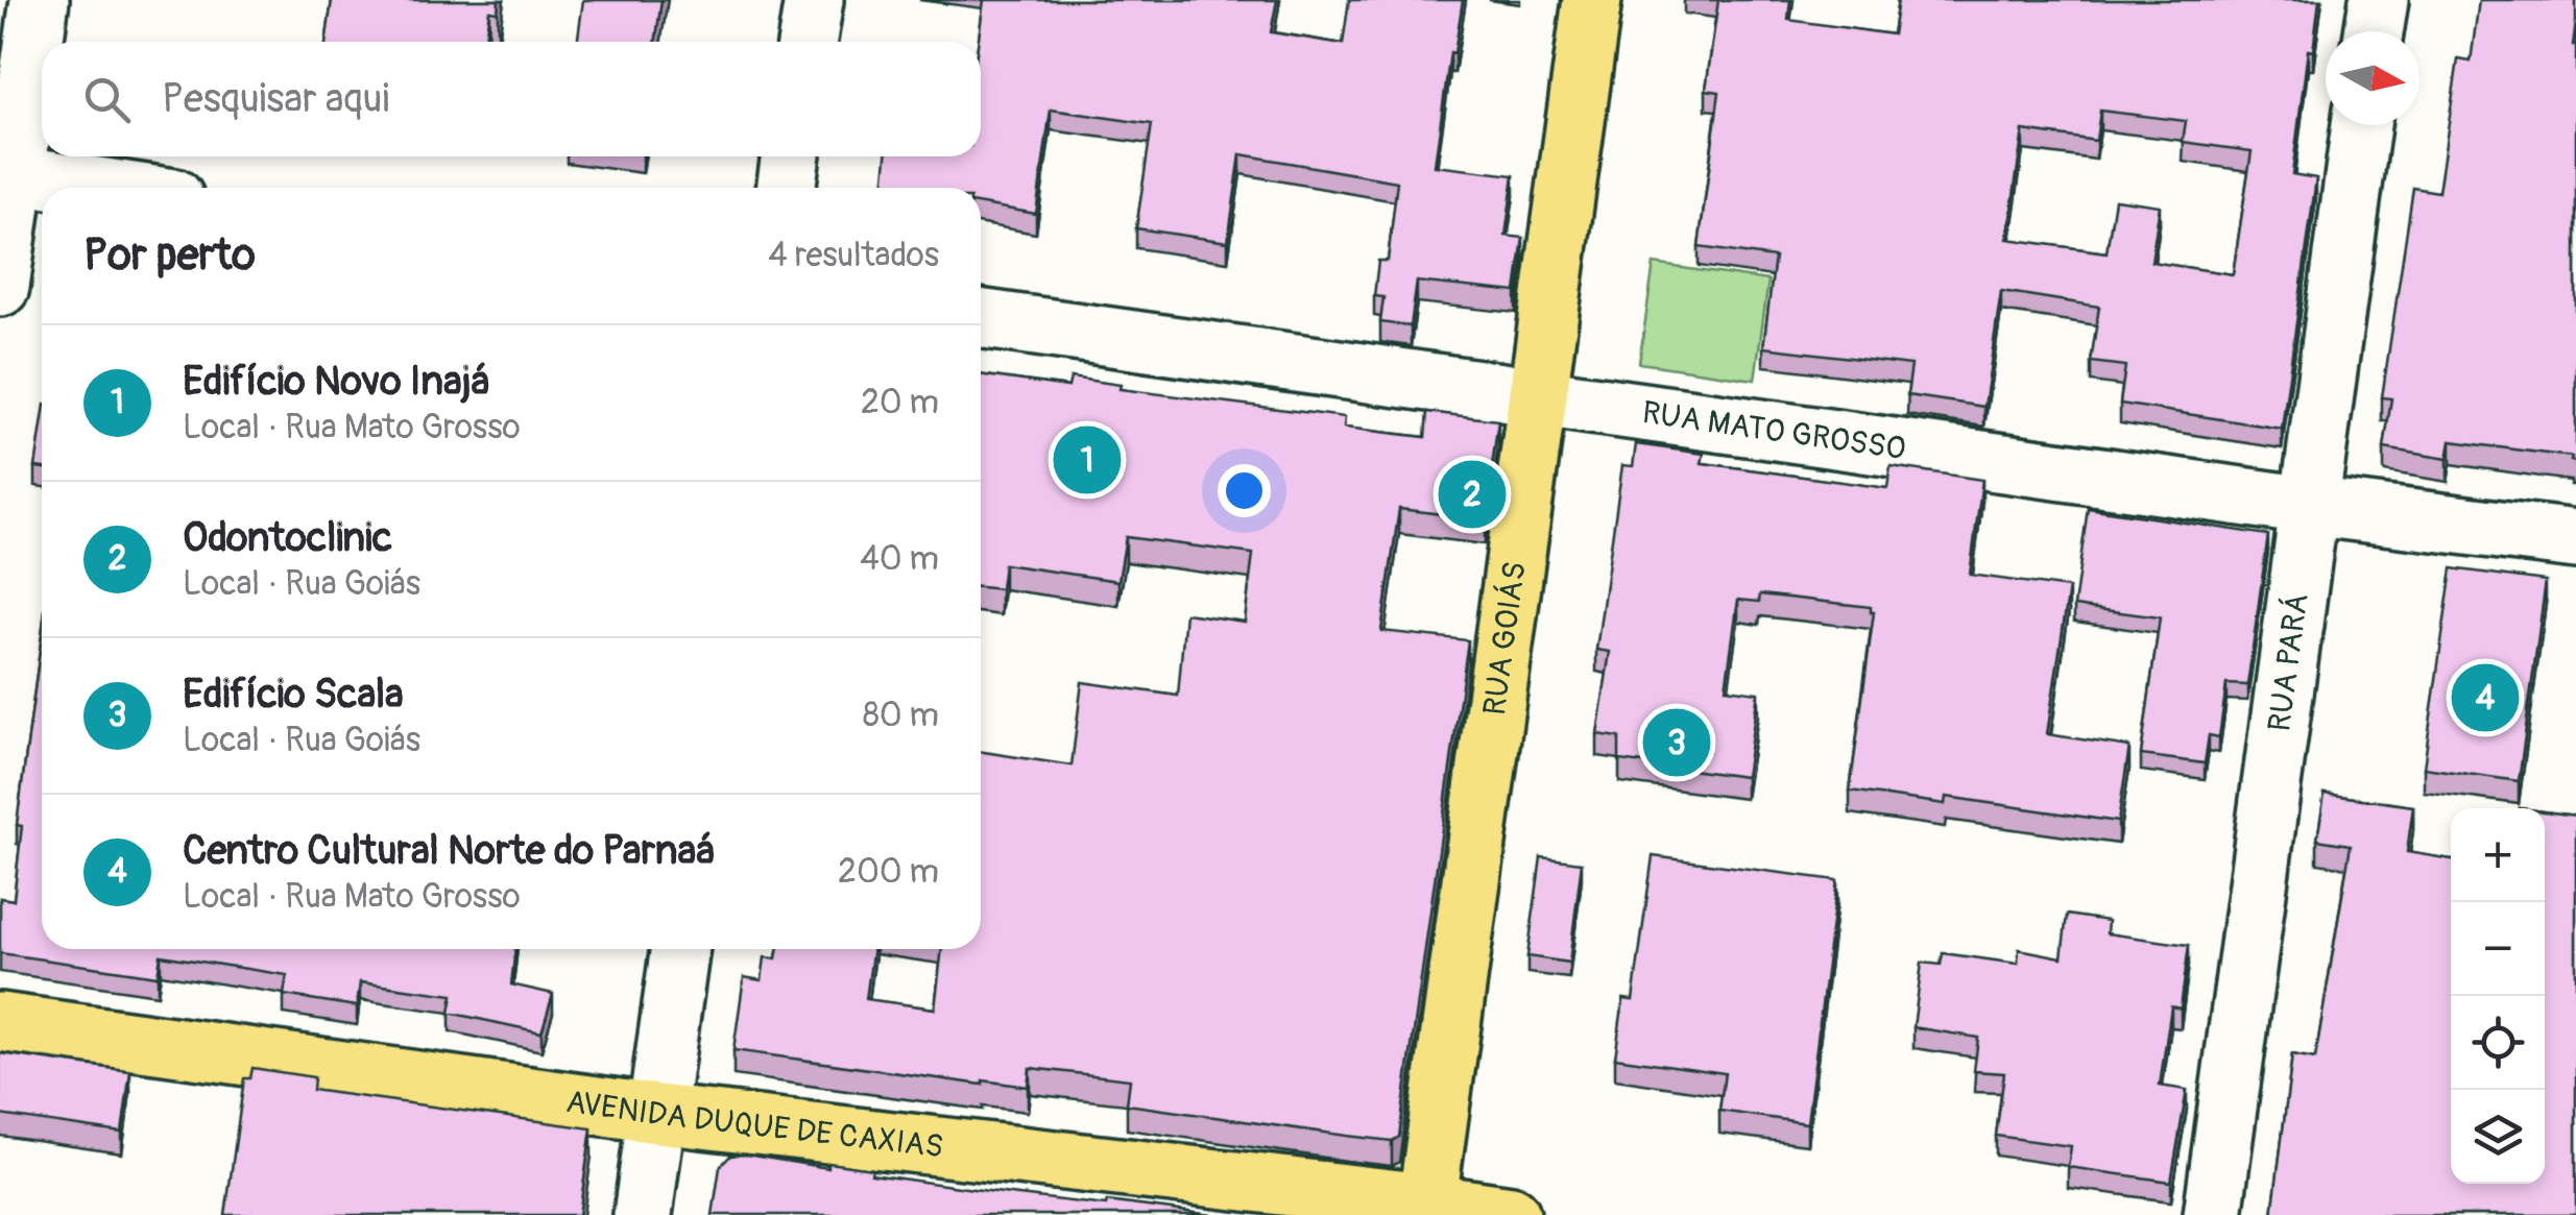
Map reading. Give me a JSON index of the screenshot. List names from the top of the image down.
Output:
{
  "streets": {
    "main road": ["RUA GOIÁS", "AVENIDA DUQUE DE CAXIAS"],
    "street": ["RUA MATO GROSSO", "RUA PARÁ"]
  },
  "crossings": [
    ["RUA MATO GROSSO", "RUA GOIÁS"],
    ["RUA MATO GROSSO", "RUA PARÁ"],
    ["RUA GOIÁS", "AVENIDA DUQUE DE CAXIAS"]
  ],
  "north": "right",
  "page": {
    "search": "Pesquisar aqui",
    "heading": ["Por perto", "4 resultados"],
    "list": [
      {
        "mark": "1",
        "name": "Edifício Novo Inajá",
        "note": "Local · Rua Mato Grosso",
        "value": "20 m"
      },
      {
        "mark": "2",
        "name": "Odontoclinic",
        "note": "Local · Rua Goiás",
        "value": "40 m"
      },
      {
        "mark": "3",
        "name": "Edifício Scala",
        "note": "Local · Rua Goiás",
        "value": "80 m"
      },
      {
        "mark": "4",
        "name": "Centro Cultural Norte do Parnaá",
        "note": "Local · Rua Mato Grosso",
        "value": "200 m"
      }
    ],
    "pins": [
      "1",
      "2",
      "4",
      "3"
    ],
    "map_buttons": ["+", "−"]
  }
}
